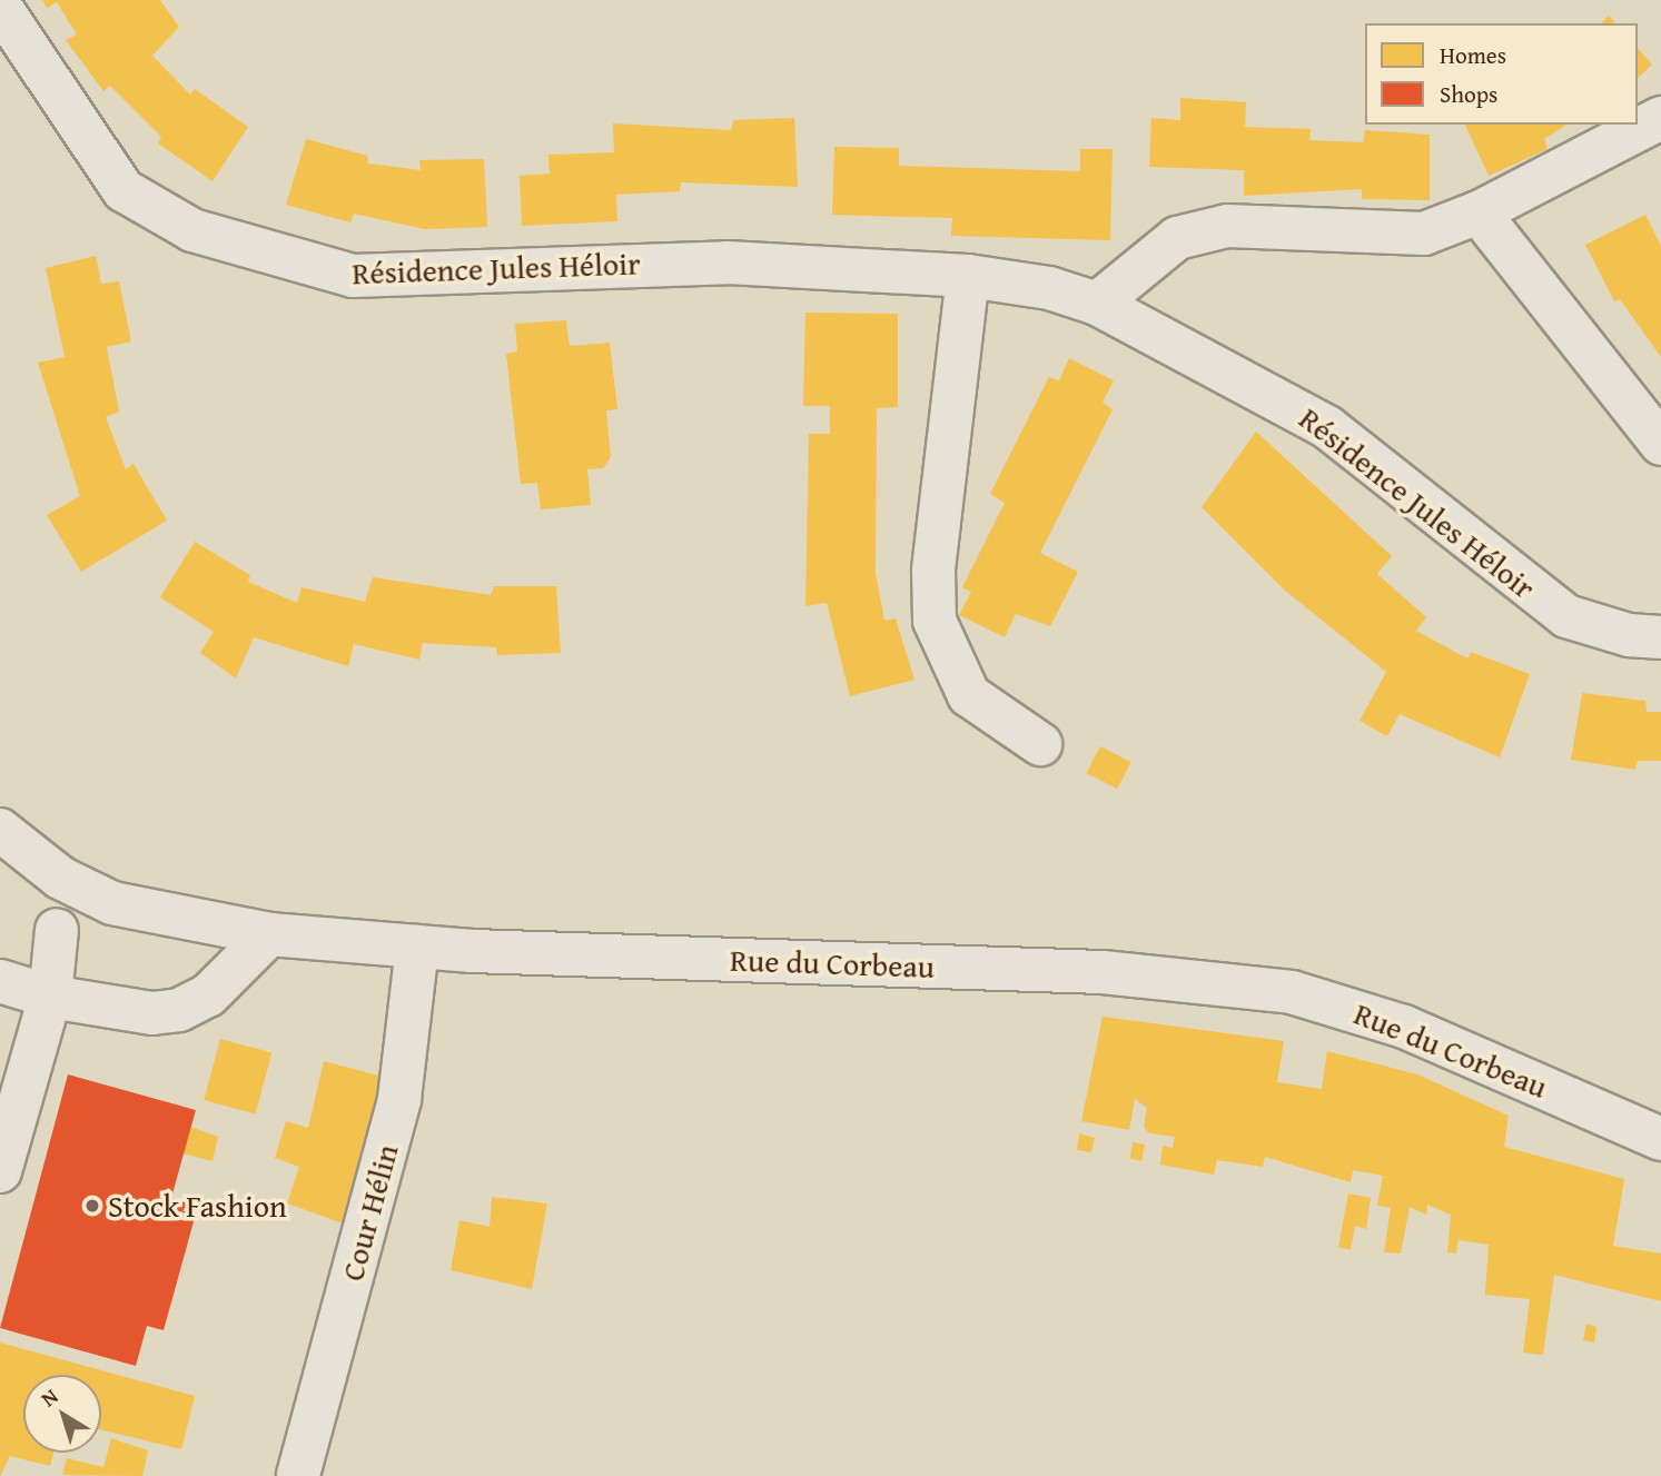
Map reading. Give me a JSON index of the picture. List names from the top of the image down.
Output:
{
  "streets": {
    "street": ["Résidence Jules Héloir", "Rue du Corbeau", "Cour Hélin"]
  },
  "crossings": [
    ["Rue du Corbeau", "Cour Hélin"]
  ],
  "places": ["Stock Fashion"],
  "legend": ["Homes", "Shops"],
  "north": "top left"
}
